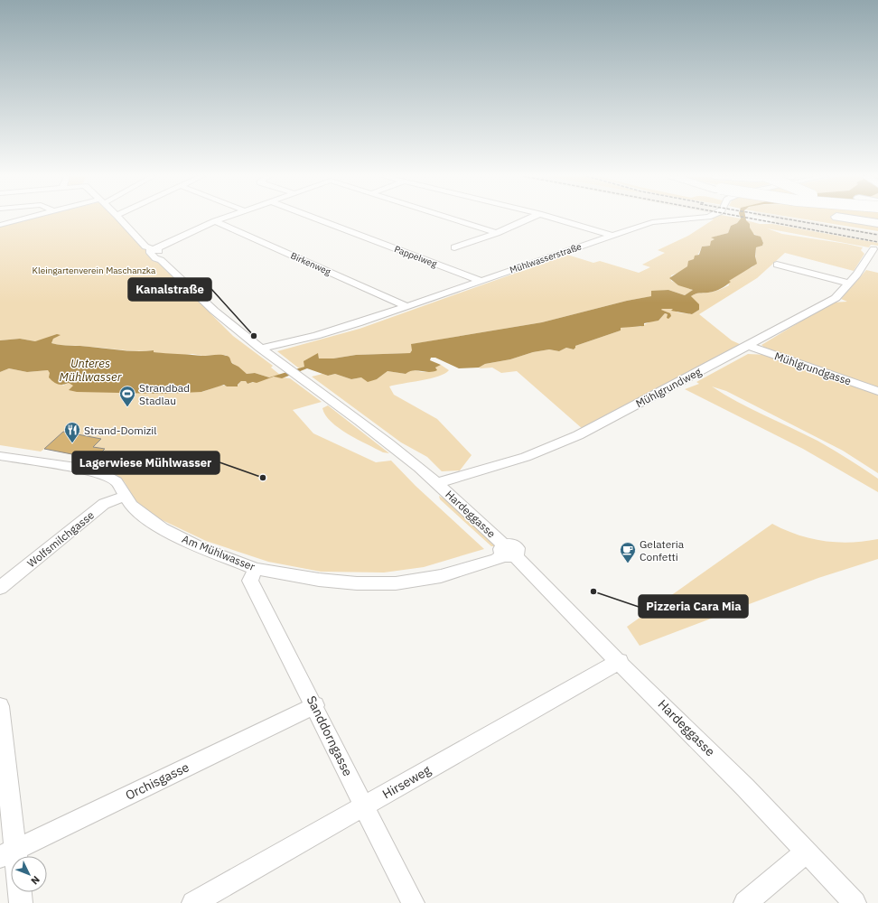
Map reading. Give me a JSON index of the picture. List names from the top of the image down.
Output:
{
  "streets": {
    "street": [
      "Pappelweg",
      "Mühlwasserstraße",
      "Birkenweg",
      "Mühlgrundgasse",
      "Mühlgrundweg",
      "Hardeggasse",
      "Wolfsmilchgasse",
      "Am Mühlwasser",
      "Sanddorngasse",
      "Orchisgasse",
      "Hirseweg"
    ]
  },
  "crossings": [
    ["Pappelweg", "Mühlwasserstraße"],
    ["Mühlwasserstraße", "Birkenweg"],
    ["Mühlwasserstraße", "Hardeggasse"],
    ["Mühlgrundgasse", "Mühlgrundweg"],
    ["Mühlgrundweg", "Hardeggasse"],
    ["Hardeggasse", "Am Mühlwasser"],
    ["Hardeggasse", "Hirseweg"],
    ["Wolfsmilchgasse", "Am Mühlwasser"],
    ["Am Mühlwasser", "Sanddorngasse"],
    ["Sanddorngasse", "Orchisgasse"],
    ["Sanddorngasse", "Hirseweg"]
  ],
  "water": ["Unteres Mühlwasser"],
  "parks": ["Kleingartenverein Maschanzka"],
  "places": {
    "other": ["Kanalstraße", "Lagerwiese Mühlwasser", "Pizzeria Cara Mia"],
    "sports": ["Strandbad Stadlau"],
    "restaurant": ["Strand-Domizil"],
    "cafe": ["Gelateria Confetti"]
  },
  "north": "bottom right"
}
